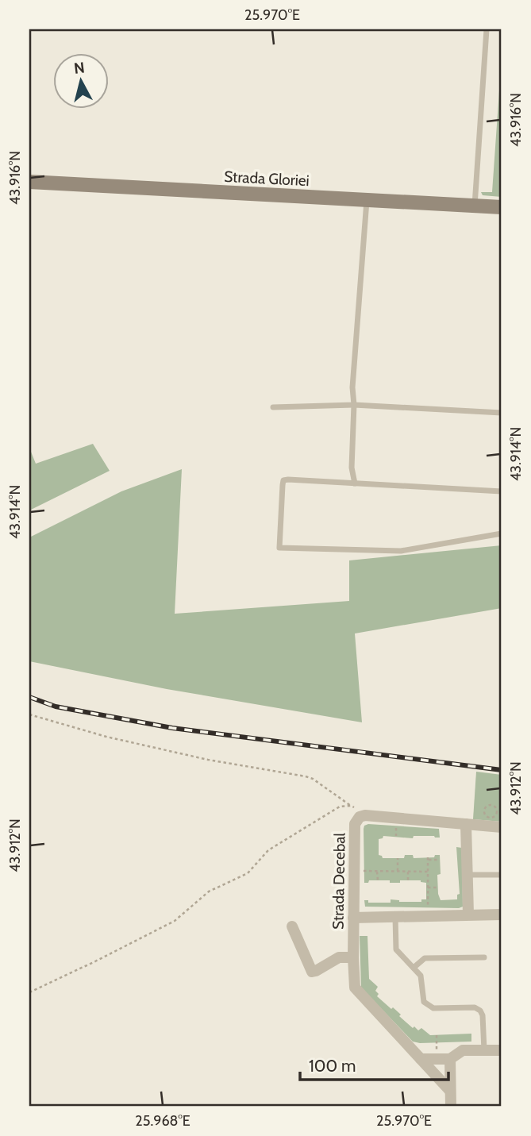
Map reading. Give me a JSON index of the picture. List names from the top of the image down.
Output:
{
  "streets": {
    "main road": ["Strada Gloriei"],
    "street": ["Strada Decebal"]
  },
  "scale_bar": "100 m",
  "north": "top",
  "coordinates": [
    "25.970°E",
    "43.916°N",
    "43.914°N",
    "43.912°N",
    "25.968°E"
  ]
}
